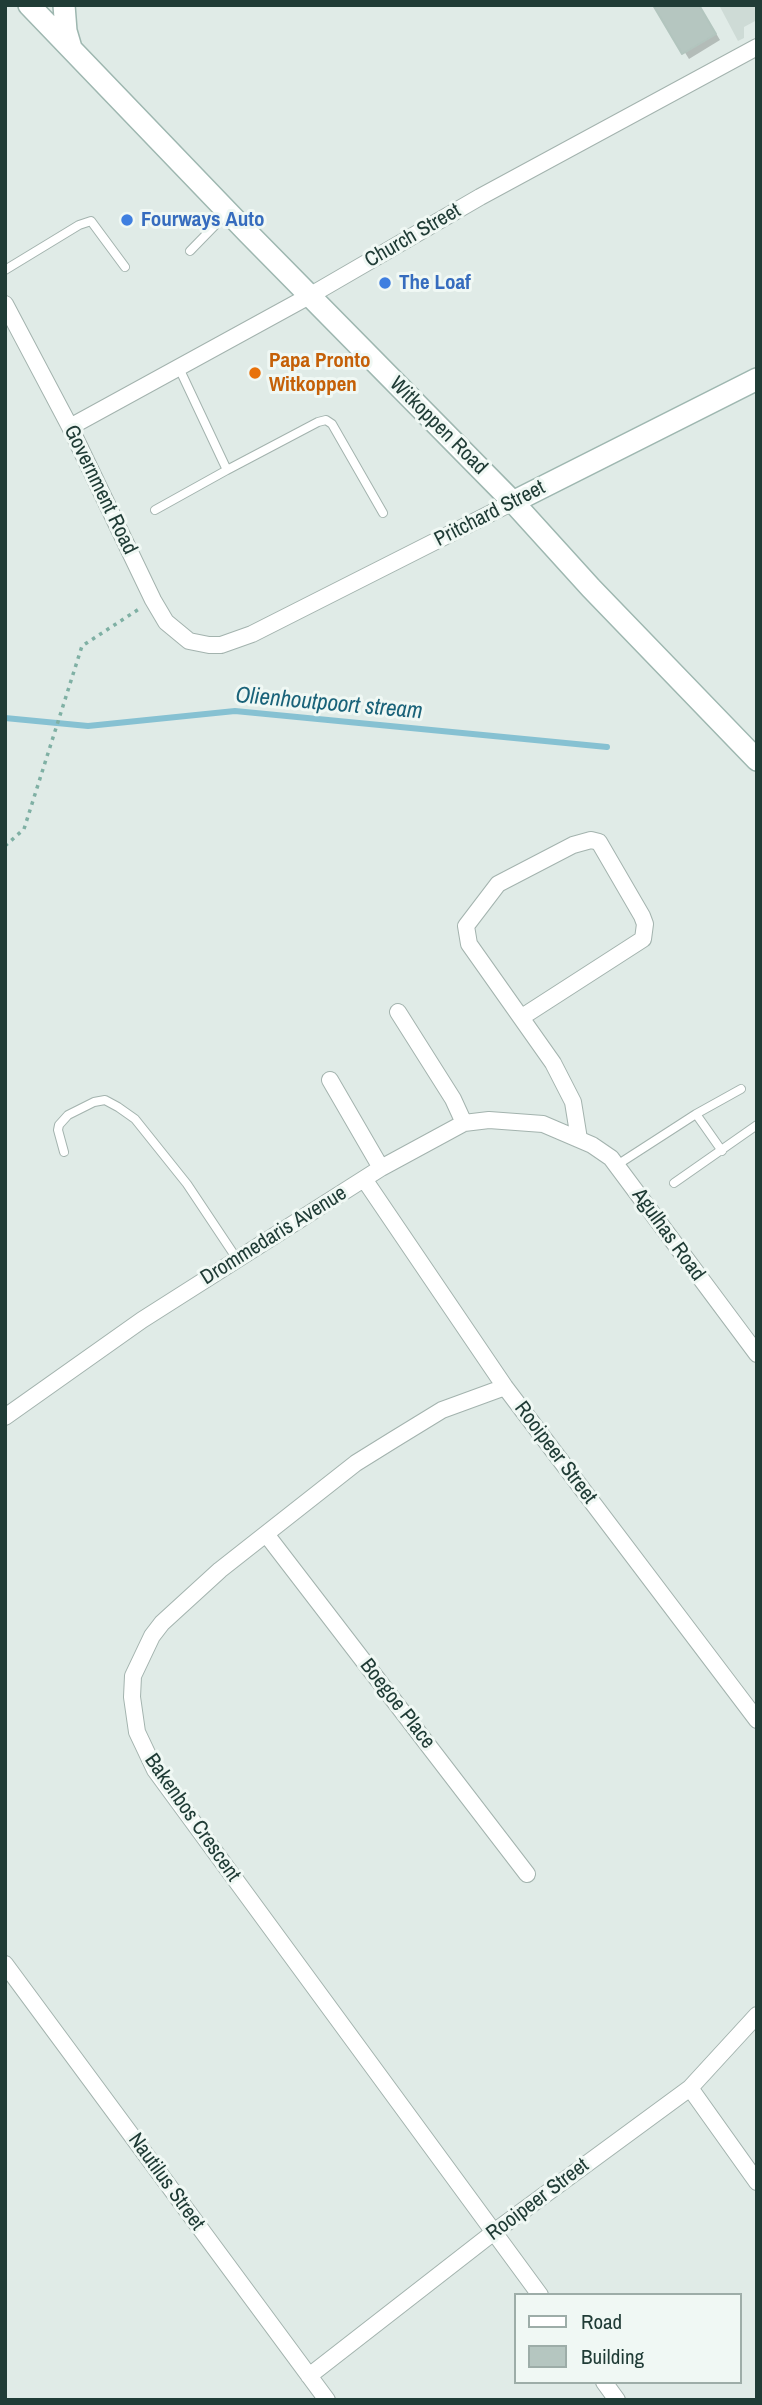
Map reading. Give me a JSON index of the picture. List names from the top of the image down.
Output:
{
  "streets": {
    "main road": ["Witkoppen Road", "Pritchard Street"],
    "street": [
      "Church Street",
      "Government Road",
      "Agulhas Road",
      "Drommedaris Avenue",
      "Rooipeer Street",
      "Boegoe Place",
      "Bakenbos Crescent",
      "Nautilus Street"
    ]
  },
  "crossings": [
    ["Church Street", "Witkoppen Road"],
    ["Church Street", "Government Road"],
    ["Witkoppen Road", "Pritchard Street"],
    ["Government Road", "Pritchard Street"],
    ["Agulhas Road", "Drommedaris Avenue"],
    ["Drommedaris Avenue", "Rooipeer Street"],
    ["Rooipeer Street", "Bakenbos Crescent"],
    ["Rooipeer Street", "Nautilus Street"],
    ["Boegoe Place", "Bakenbos Crescent"]
  ],
  "water": ["Olienhoutpoort stream"],
  "places": ["Fourways Auto", "The Loaf", "Papa Pronto Witkoppen"],
  "legend": ["Road", "Building"]
}
